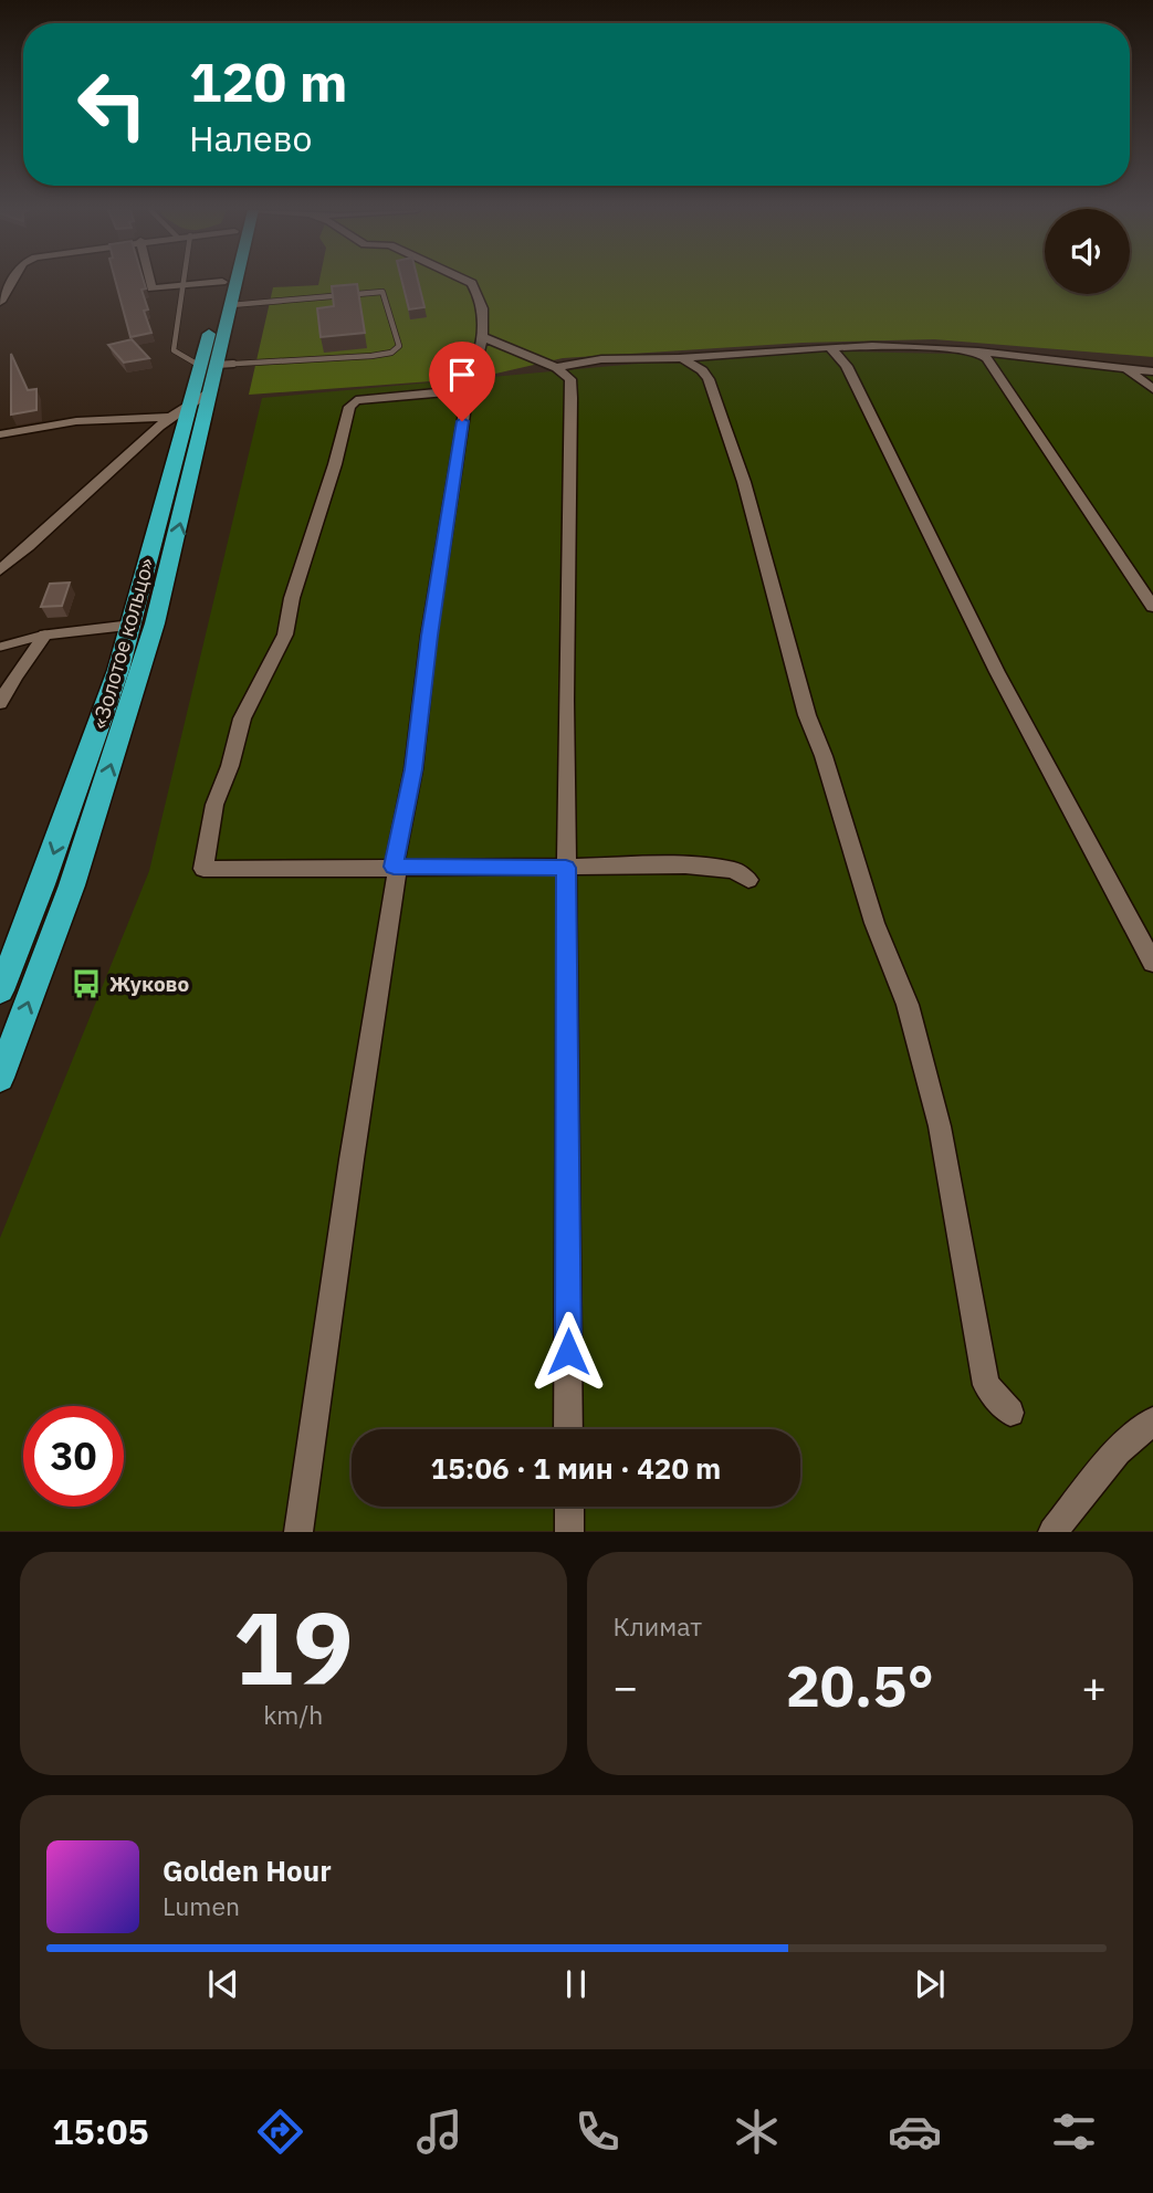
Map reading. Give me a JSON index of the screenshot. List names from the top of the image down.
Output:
{
  "streets": {
    "highway": ["«Золотое кольцо»"]
  },
  "places": {
    "bus stop": ["Жуково"]
  },
  "page": {
    "turn": ["120 m", "Налево"],
    "limit": "30",
    "trip": "15:06 · 1 мин · 420 m",
    "tile": [
      ["19", "km/h"],
      "Климат"
    ],
    "heat": ["−", "20.5°", "+"],
    "song": ["Golden Hour", "Lumen"],
    "tabs": "15:05"
  }
}
